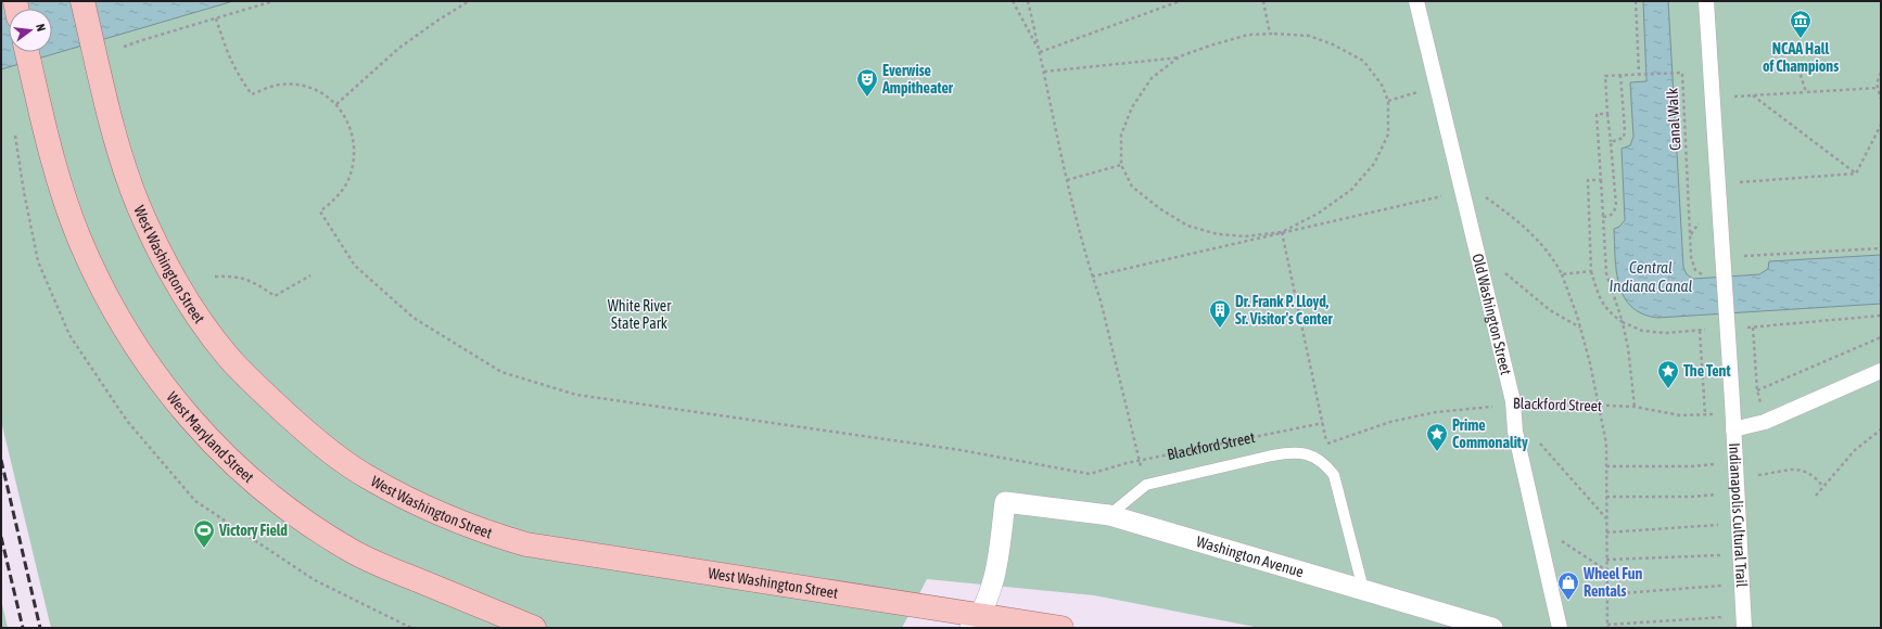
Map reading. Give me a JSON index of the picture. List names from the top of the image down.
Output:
{
  "streets": {
    "main road": ["West Washington Street", "West Maryland Street"],
    "street": ["Old Washington Street", "Indianapolis Cultural Trail", "Washington Avenue"],
    "path": ["Canal Walk", "Blackford Street"]
  },
  "crossings": [
    ["West Washington Street", "Washington Avenue"],
    ["Old Washington Street", "Blackford Street"],
    ["Blackford Street", "Indianapolis Cultural Trail"]
  ],
  "water": ["Central Indiana Canal"],
  "parks": ["White River State Park"],
  "places": {
    "museum": ["NCAA Hall of Champions"],
    "theatre": ["Everwise Ampitheater"],
    "building": ["Dr. Frank P. Lloyd, Sr. Visitor's Center"],
    "place": ["The Tent", "Prime Commonality"],
    "sports": ["Victory Field"],
    "shop": ["Wheel Fun Rentals"]
  },
  "north": "right"
}
